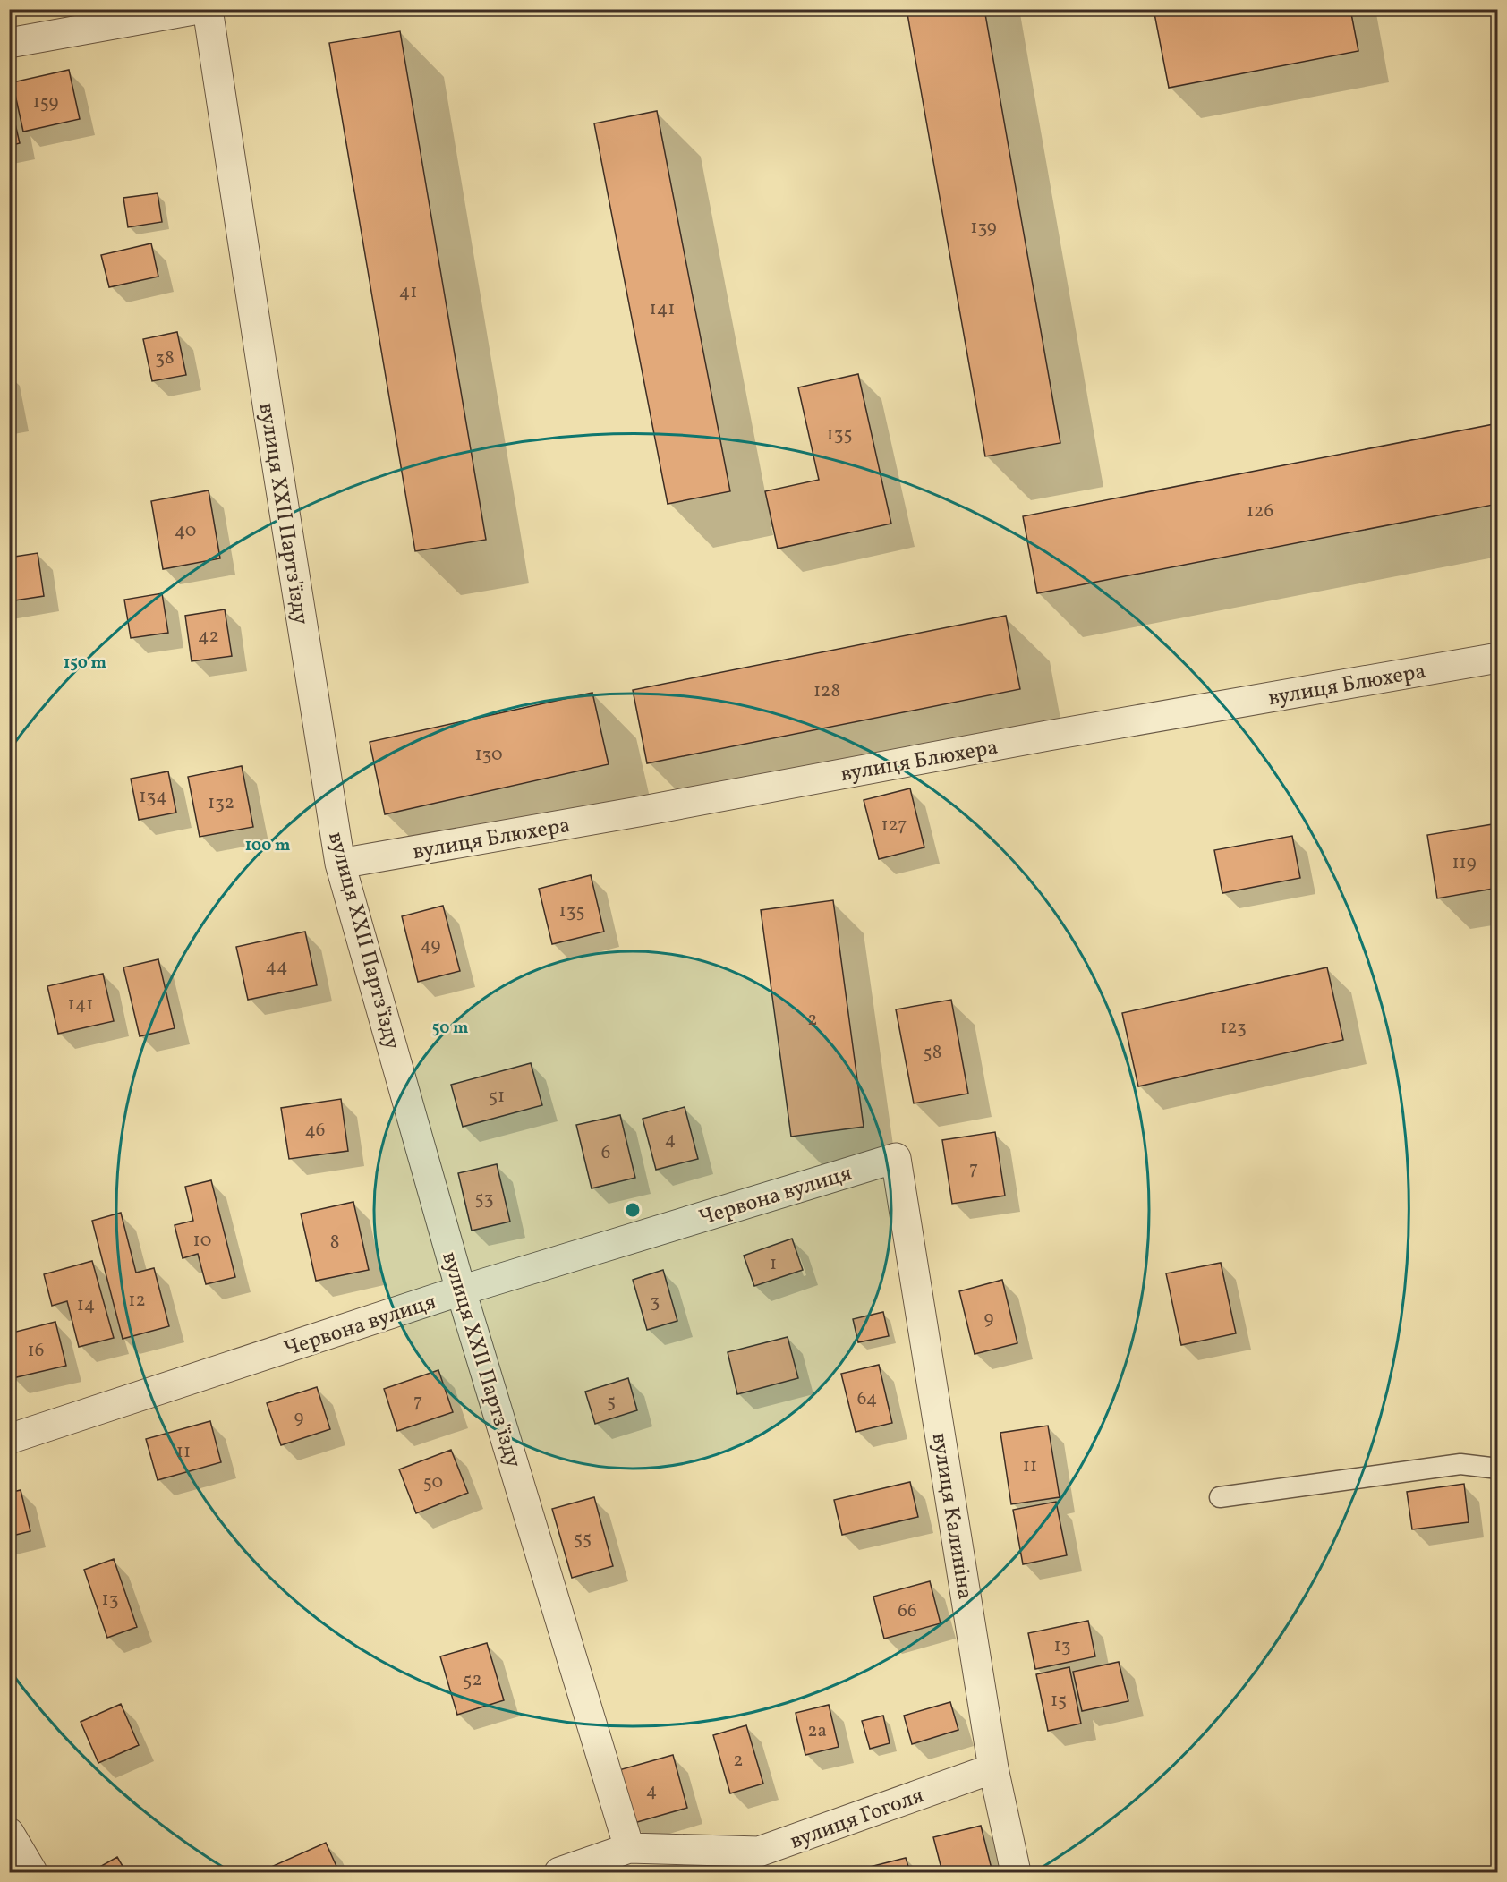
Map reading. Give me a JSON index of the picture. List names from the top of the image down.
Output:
{
  "streets": {
    "street": [
      "вулиця XXII Партз'їзду",
      "вулиця Блюхера",
      "Червона вулиця",
      "вулиця Калиніна",
      "вулиця Гоголя"
    ]
  },
  "crossings": [
    ["вулиця XXII Партз'їзду", "вулиця Блюхера"],
    ["вулиця XXII Партз'їзду", "Червона вулиця"],
    ["вулиця XXII Партз'їзду", "вулиця Гоголя"],
    ["Червона вулиця", "вулиця Калиніна"],
    ["вулиця Калиніна", "вулиця Гоголя"]
  ],
  "house_numbers": [
    "159",
    "139",
    "41",
    "141",
    "38",
    "135",
    "126",
    "40",
    "42",
    "128",
    "130",
    "134",
    "132",
    "127",
    "119",
    "135",
    "49",
    "44",
    "141",
    "2",
    "123",
    "58",
    "51",
    "46",
    "4",
    "6",
    "7",
    "53",
    "10",
    "8",
    "1",
    "12",
    "3",
    "14",
    "9",
    "16",
    "64",
    "7",
    "5",
    "9",
    "11",
    "11",
    "50",
    "55",
    "13",
    "66",
    "13",
    "52",
    "15",
    "2а",
    "2",
    "4"
  ],
  "rings": ["150 m", "100 m", "50 m"]
}
